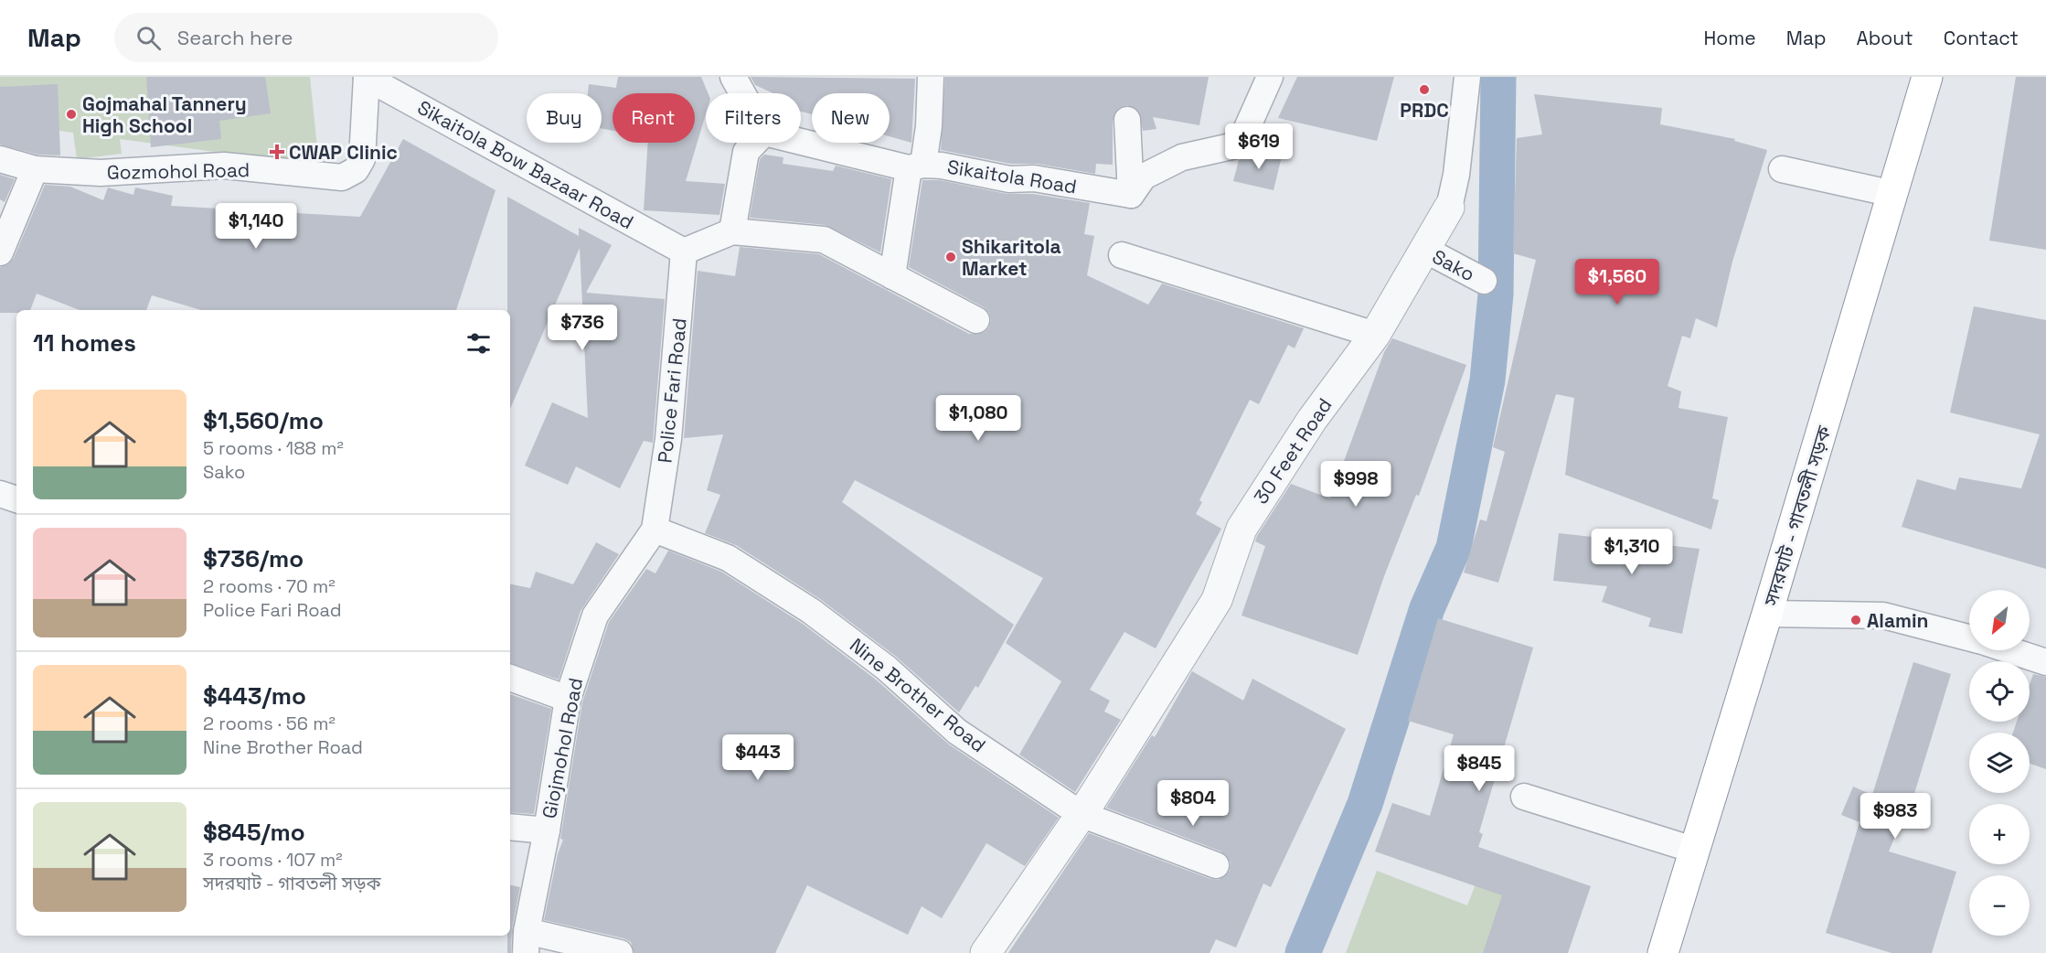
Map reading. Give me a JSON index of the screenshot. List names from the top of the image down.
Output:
{
  "streets": {
    "highway": ["সদরঘাট - গাবতলী সড়ক"],
    "street": [
      "Sikaitola Bow Bazaar Road",
      "Gozmohol Road",
      "Sikaitola Road",
      "Sako",
      "Police Fari Road",
      "30 Feet Road",
      "Nine Brother Road",
      "Giojmohol Road"
    ]
  },
  "crossings": [
    ["Sikaitola Bow Bazaar Road", "Gozmohol Road"],
    ["Sikaitola Bow Bazaar Road", "Police Fari Road"],
    ["Sako", "30 Feet Road"],
    ["Police Fari Road", "Nine Brother Road"],
    ["Police Fari Road", "Giojmohol Road"],
    ["30 Feet Road", "Nine Brother Road"],
    ["Nine Brother Road", "Giojmohol Road"]
  ],
  "places": {
    "other": [
      "PRDC",
      "Gojmahal Tannery High School",
      "Shikaritola Market",
      "Alamin"
    ],
    "health": ["CWAP Clinic"]
  },
  "north": "bottom left",
  "page": {
    "header": "Map",
    "search": "Search here",
    "nav": [
      "Home",
      "Map",
      "About",
      "Contact"
    ],
    "chip": [
      "Buy",
      "Rent",
      "Filters",
      "New"
    ],
    "price": [
      "$619",
      "$1,140",
      "$1,560",
      "$736",
      "$1,080",
      "$998",
      "$1,310",
      "$443",
      "$845",
      "$804",
      "$983"
    ],
    "heading": "11 homes",
    "list": [
      {
        "name": "$1,560/mo",
        "note": "5 rooms · 188 m² · Sako"
      },
      {
        "name": "$736/mo",
        "note": "2 rooms · 70 m² · Police Fari Road"
      },
      {
        "name": "$443/mo",
        "note": "2 rooms · 56 m² · Nine Brother Road"
      },
      {
        "name": "$845/mo",
        "note": "3 rooms · 107 m² · সদরঘাট - গাবতলী সড়ক"
      }
    ],
    "map_buttons": ["+", "−"]
  }
}
